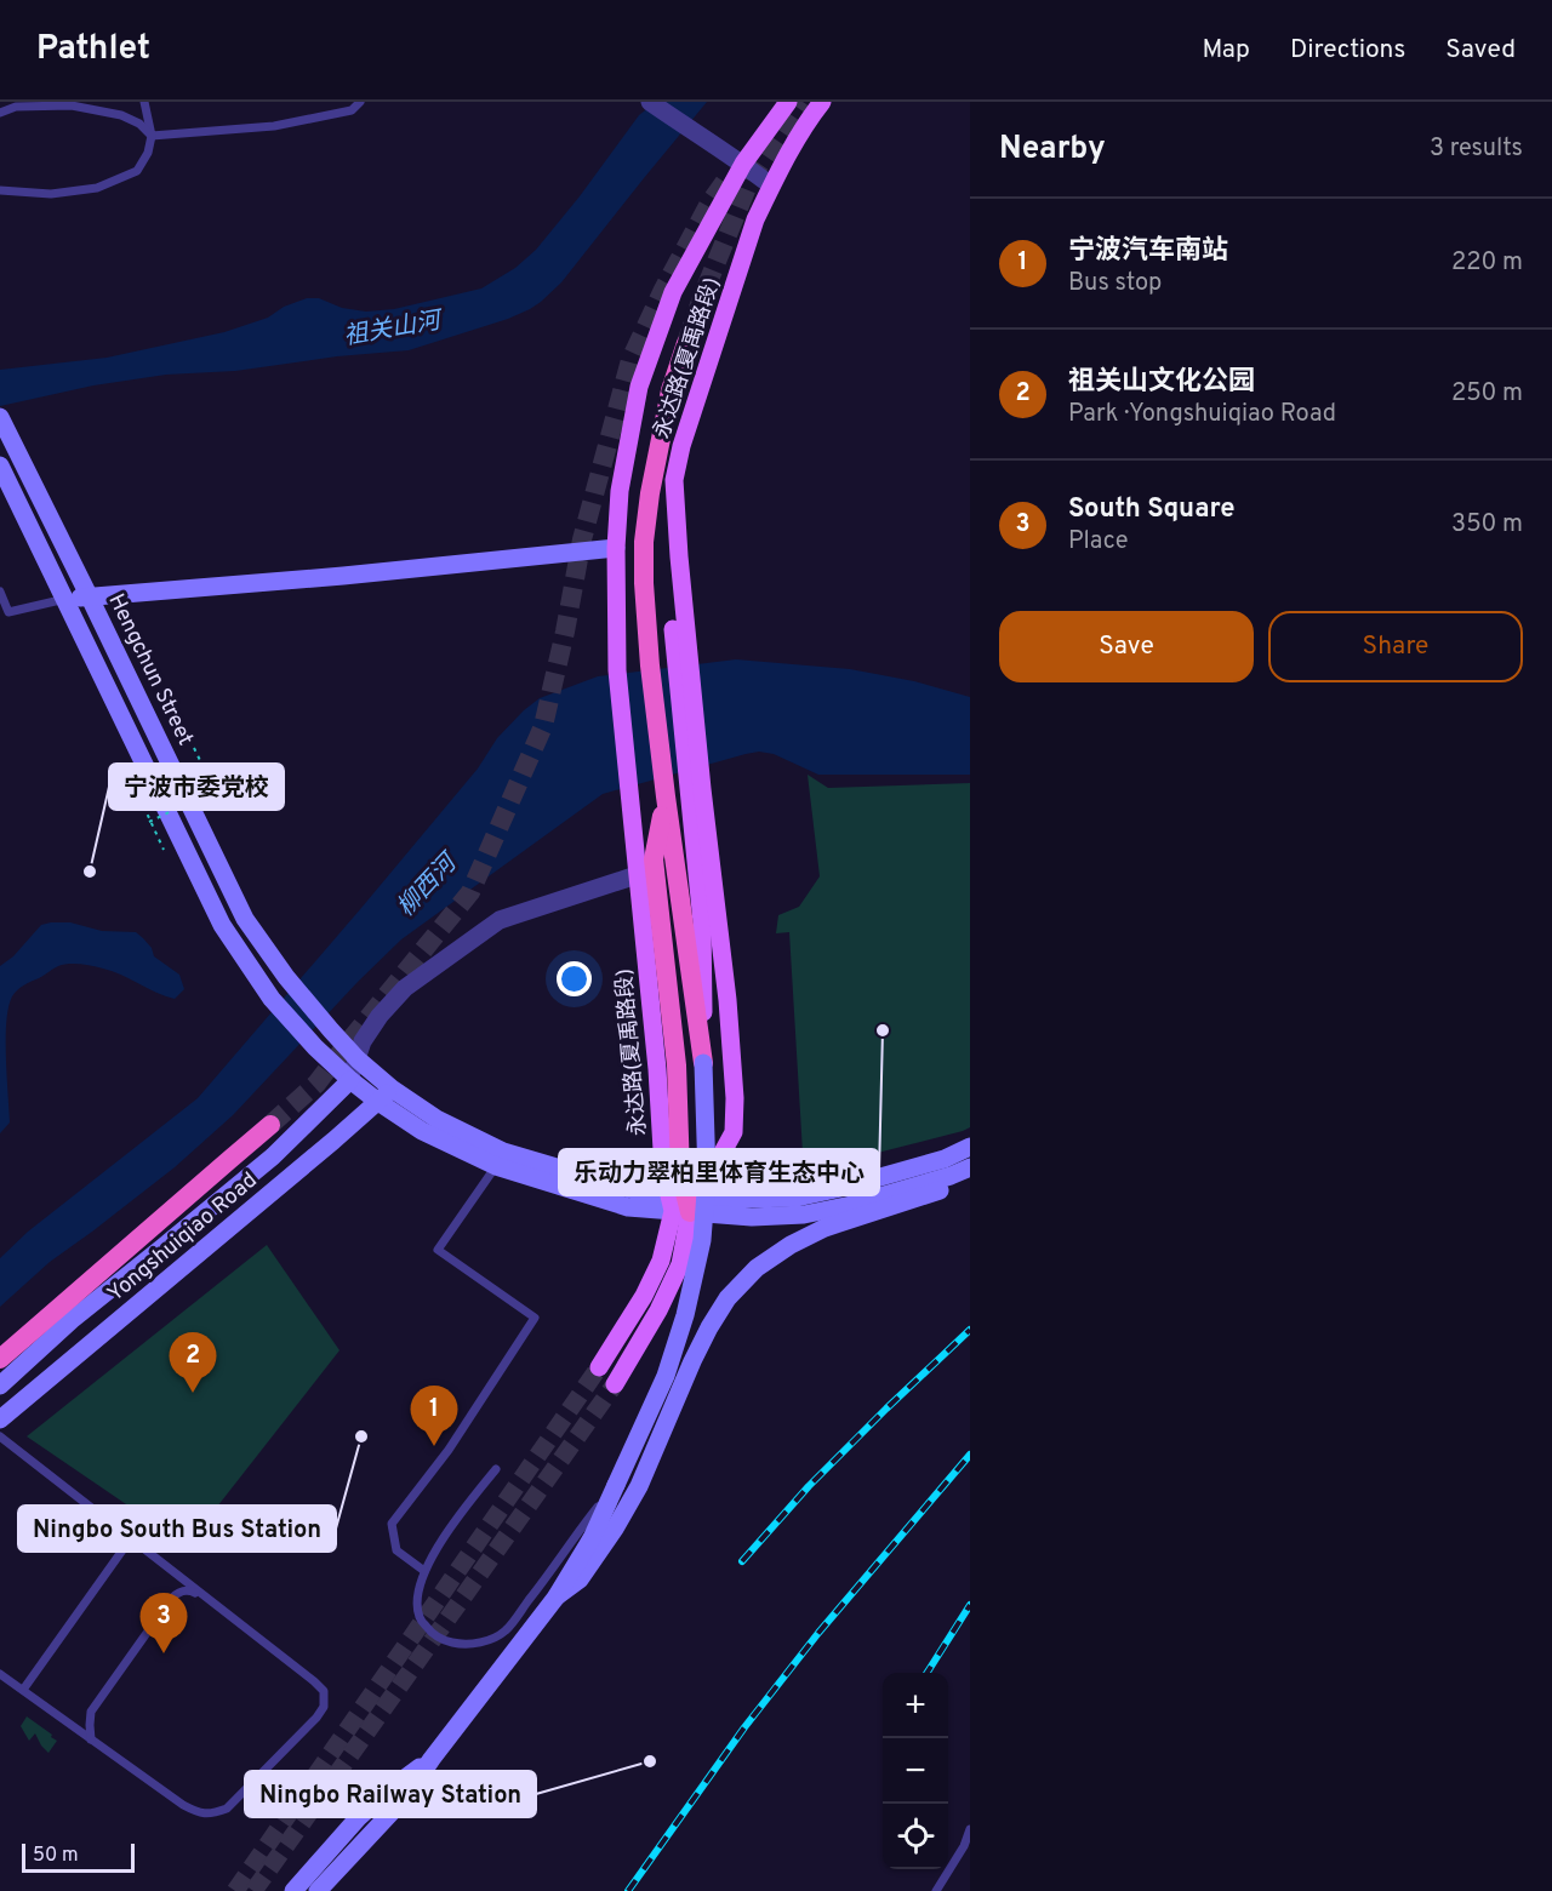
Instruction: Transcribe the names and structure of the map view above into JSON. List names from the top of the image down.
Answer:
{
  "streets": {
    "main road": ["永达路(夏禹路段)", "Hengchun Street", "Yongshuiqiao Road"]
  },
  "crossings": [
    ["Hengchun Street", "Yongshuiqiao Road"]
  ],
  "water": ["祖关山河", "柳西河"],
  "places": [
    "宁波市委党校",
    "乐动力翠柏里体育生态中心",
    "Ningbo South Bus Station",
    "Ningbo Railway Station"
  ],
  "scale_bar": "50 m",
  "page": {
    "header": "Pathlet",
    "nav": ["Map", "Directions", "Saved"],
    "heading": ["Nearby", "3 results"],
    "list": [
      {
        "mark": "1",
        "name": "宁波汽车南站",
        "note": "Bus stop",
        "value": "220 m"
      },
      {
        "mark": "2",
        "name": "祖关山文化公园",
        "note": "Park · Yongshuiqiao Road",
        "value": "250 m"
      },
      {
        "mark": "3",
        "name": "South Square",
        "note": "Place",
        "value": "350 m"
      }
    ],
    "buttons": ["Save", "Share"],
    "pins": ["2", "1", "3"],
    "map_buttons": ["+", "−"],
    "scale": "50 m"
  }
}
